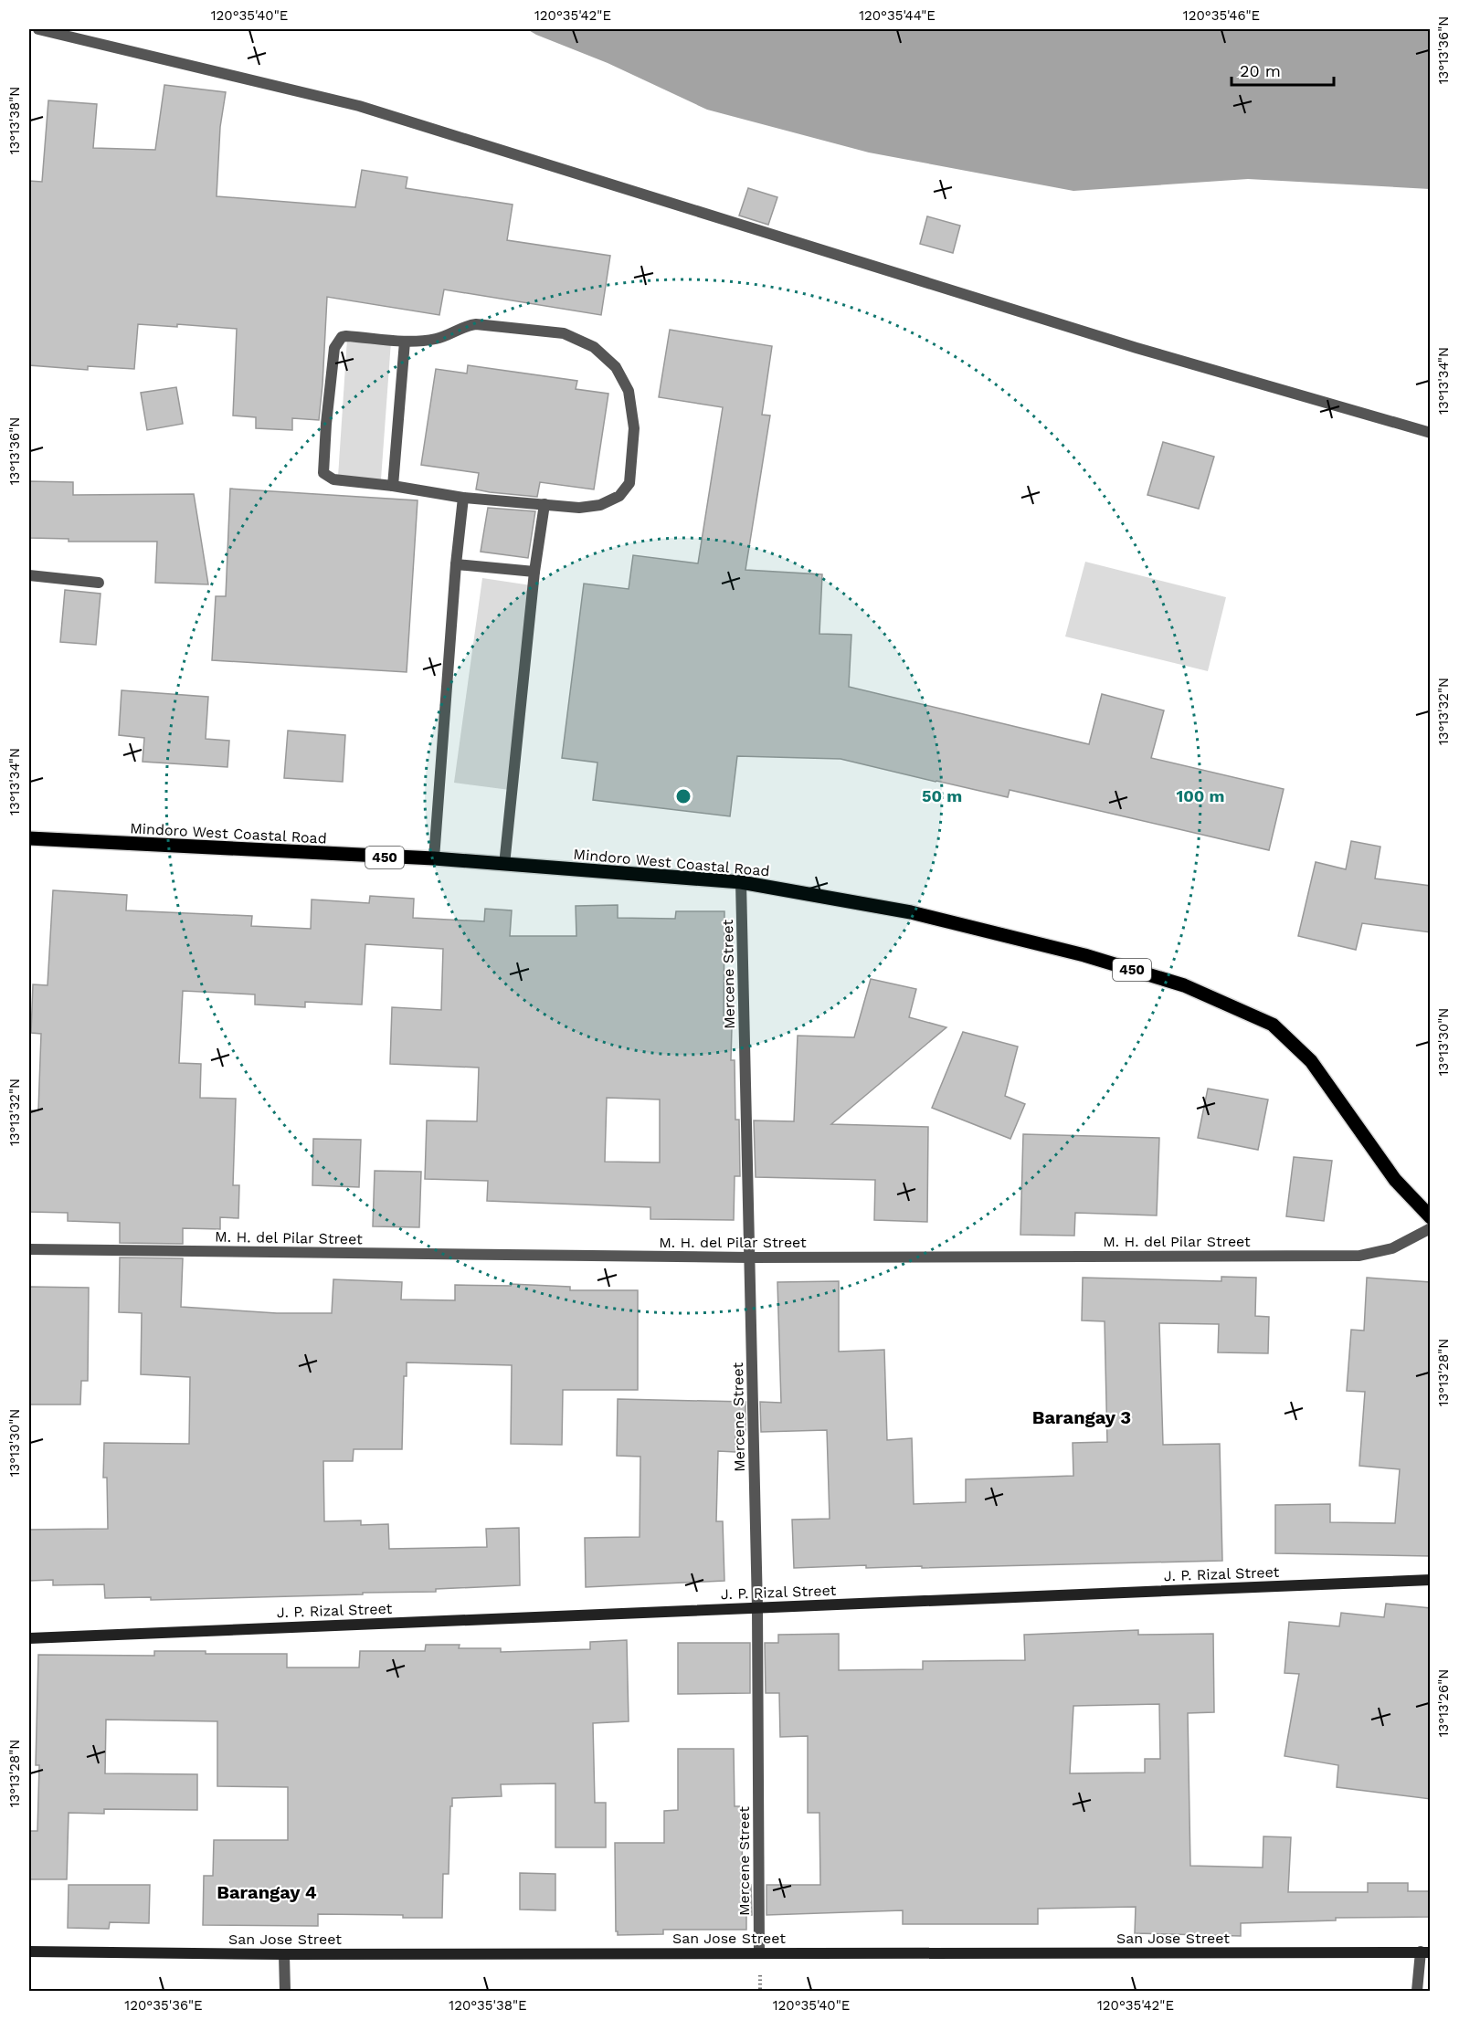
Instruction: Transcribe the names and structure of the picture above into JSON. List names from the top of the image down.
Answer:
{
  "streets": {
    "main road": ["Mindoro West Coastal Road", "450"],
    "street": [
      "Mercene Street",
      "M. H. del Pilar Street",
      "J. P. Rizal Street",
      "San Jose Street"
    ]
  },
  "crossings": [
    ["Mindoro West Coastal Road", "Mercene Street"],
    ["Mercene Street", "M. H. del Pilar Street"],
    ["Mercene Street", "J. P. Rizal Street"],
    ["Mercene Street", "San Jose Street"]
  ],
  "districts": ["Barangay 3", "Barangay 4"],
  "scale_bar": "20 m",
  "coordinates": [
    "120°35'40\"E",
    "120°35'42\"E",
    "120°35'44\"E",
    "120°35'46\"E",
    "13°13'36\"N",
    "13°13'38\"N",
    "13°13'34\"N",
    "13°13'32\"N",
    "13°13'30\"N",
    "13°13'28\"N",
    "13°13'26\"N",
    "120°35'36\"E",
    "120°35'38\"E"
  ],
  "rings": ["50 m", "100 m"]
}
